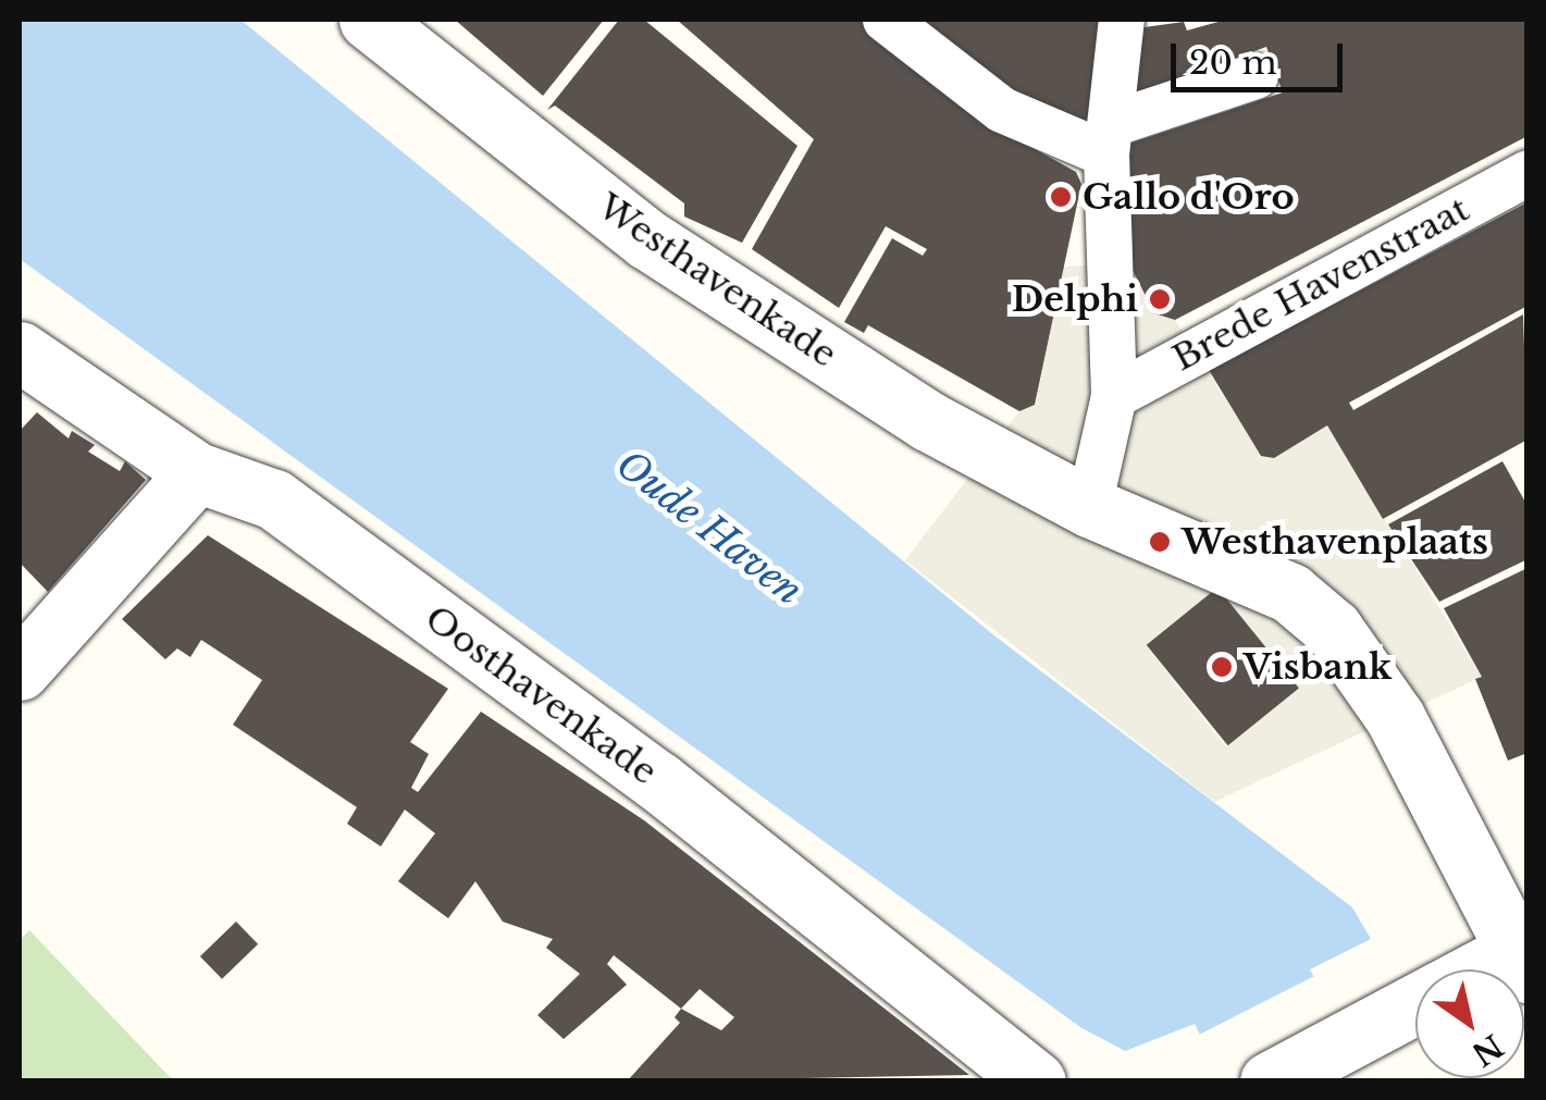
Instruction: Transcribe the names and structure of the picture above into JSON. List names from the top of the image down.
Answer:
{
  "streets": {
    "street": ["Westhavenkade", "Brede Havenstraat", "Oosthavenkade"]
  },
  "water": ["Oude Haven"],
  "places": [
    "Gallo d'Oro",
    "Delphi",
    "Westhavenplaats",
    "Visbank"
  ],
  "scale_bar": "20 m",
  "north": "bottom right"
}
